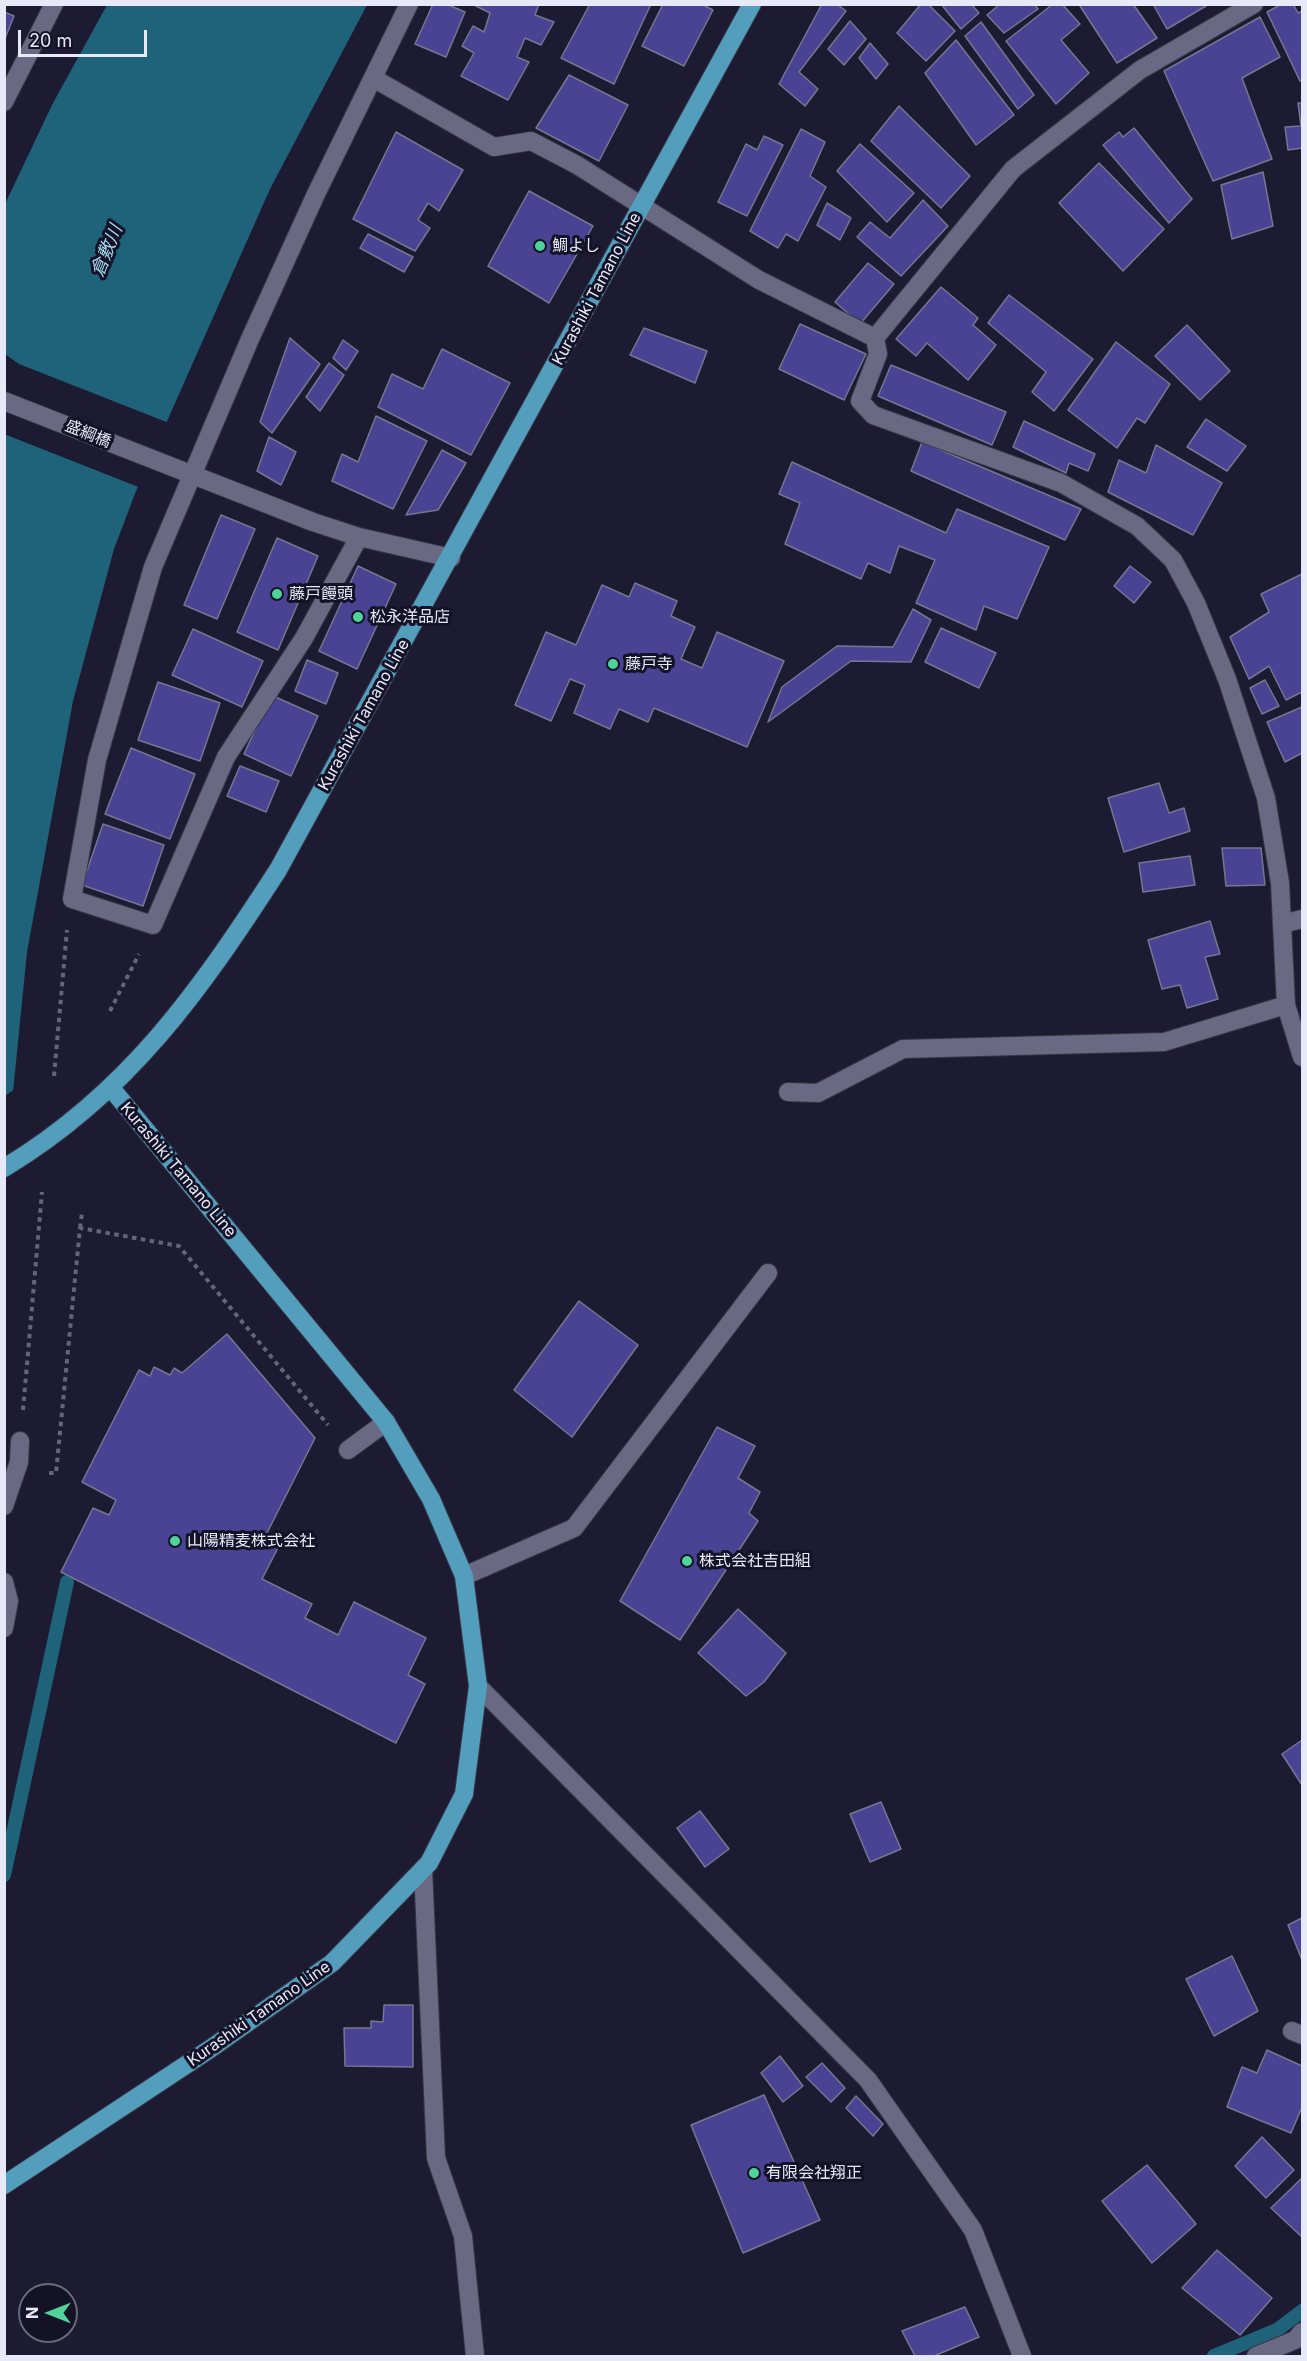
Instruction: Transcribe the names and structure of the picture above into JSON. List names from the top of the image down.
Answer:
{
  "streets": {
    "main road": ["Kurashiki Tamano Line"],
    "street": ["盛綱橋"]
  },
  "crossings": [
    ["Kurashiki Tamano Line", "盛綱橋"]
  ],
  "water": ["倉敷川"],
  "places": [
    "鯛よし",
    "藤戸饅頭",
    "松永洋品店",
    "藤戸寺",
    "山陽精麦株式会社",
    "株式会社吉田組",
    "有限会社翔正"
  ],
  "scale_bar": "20 m",
  "north": "left"
}
